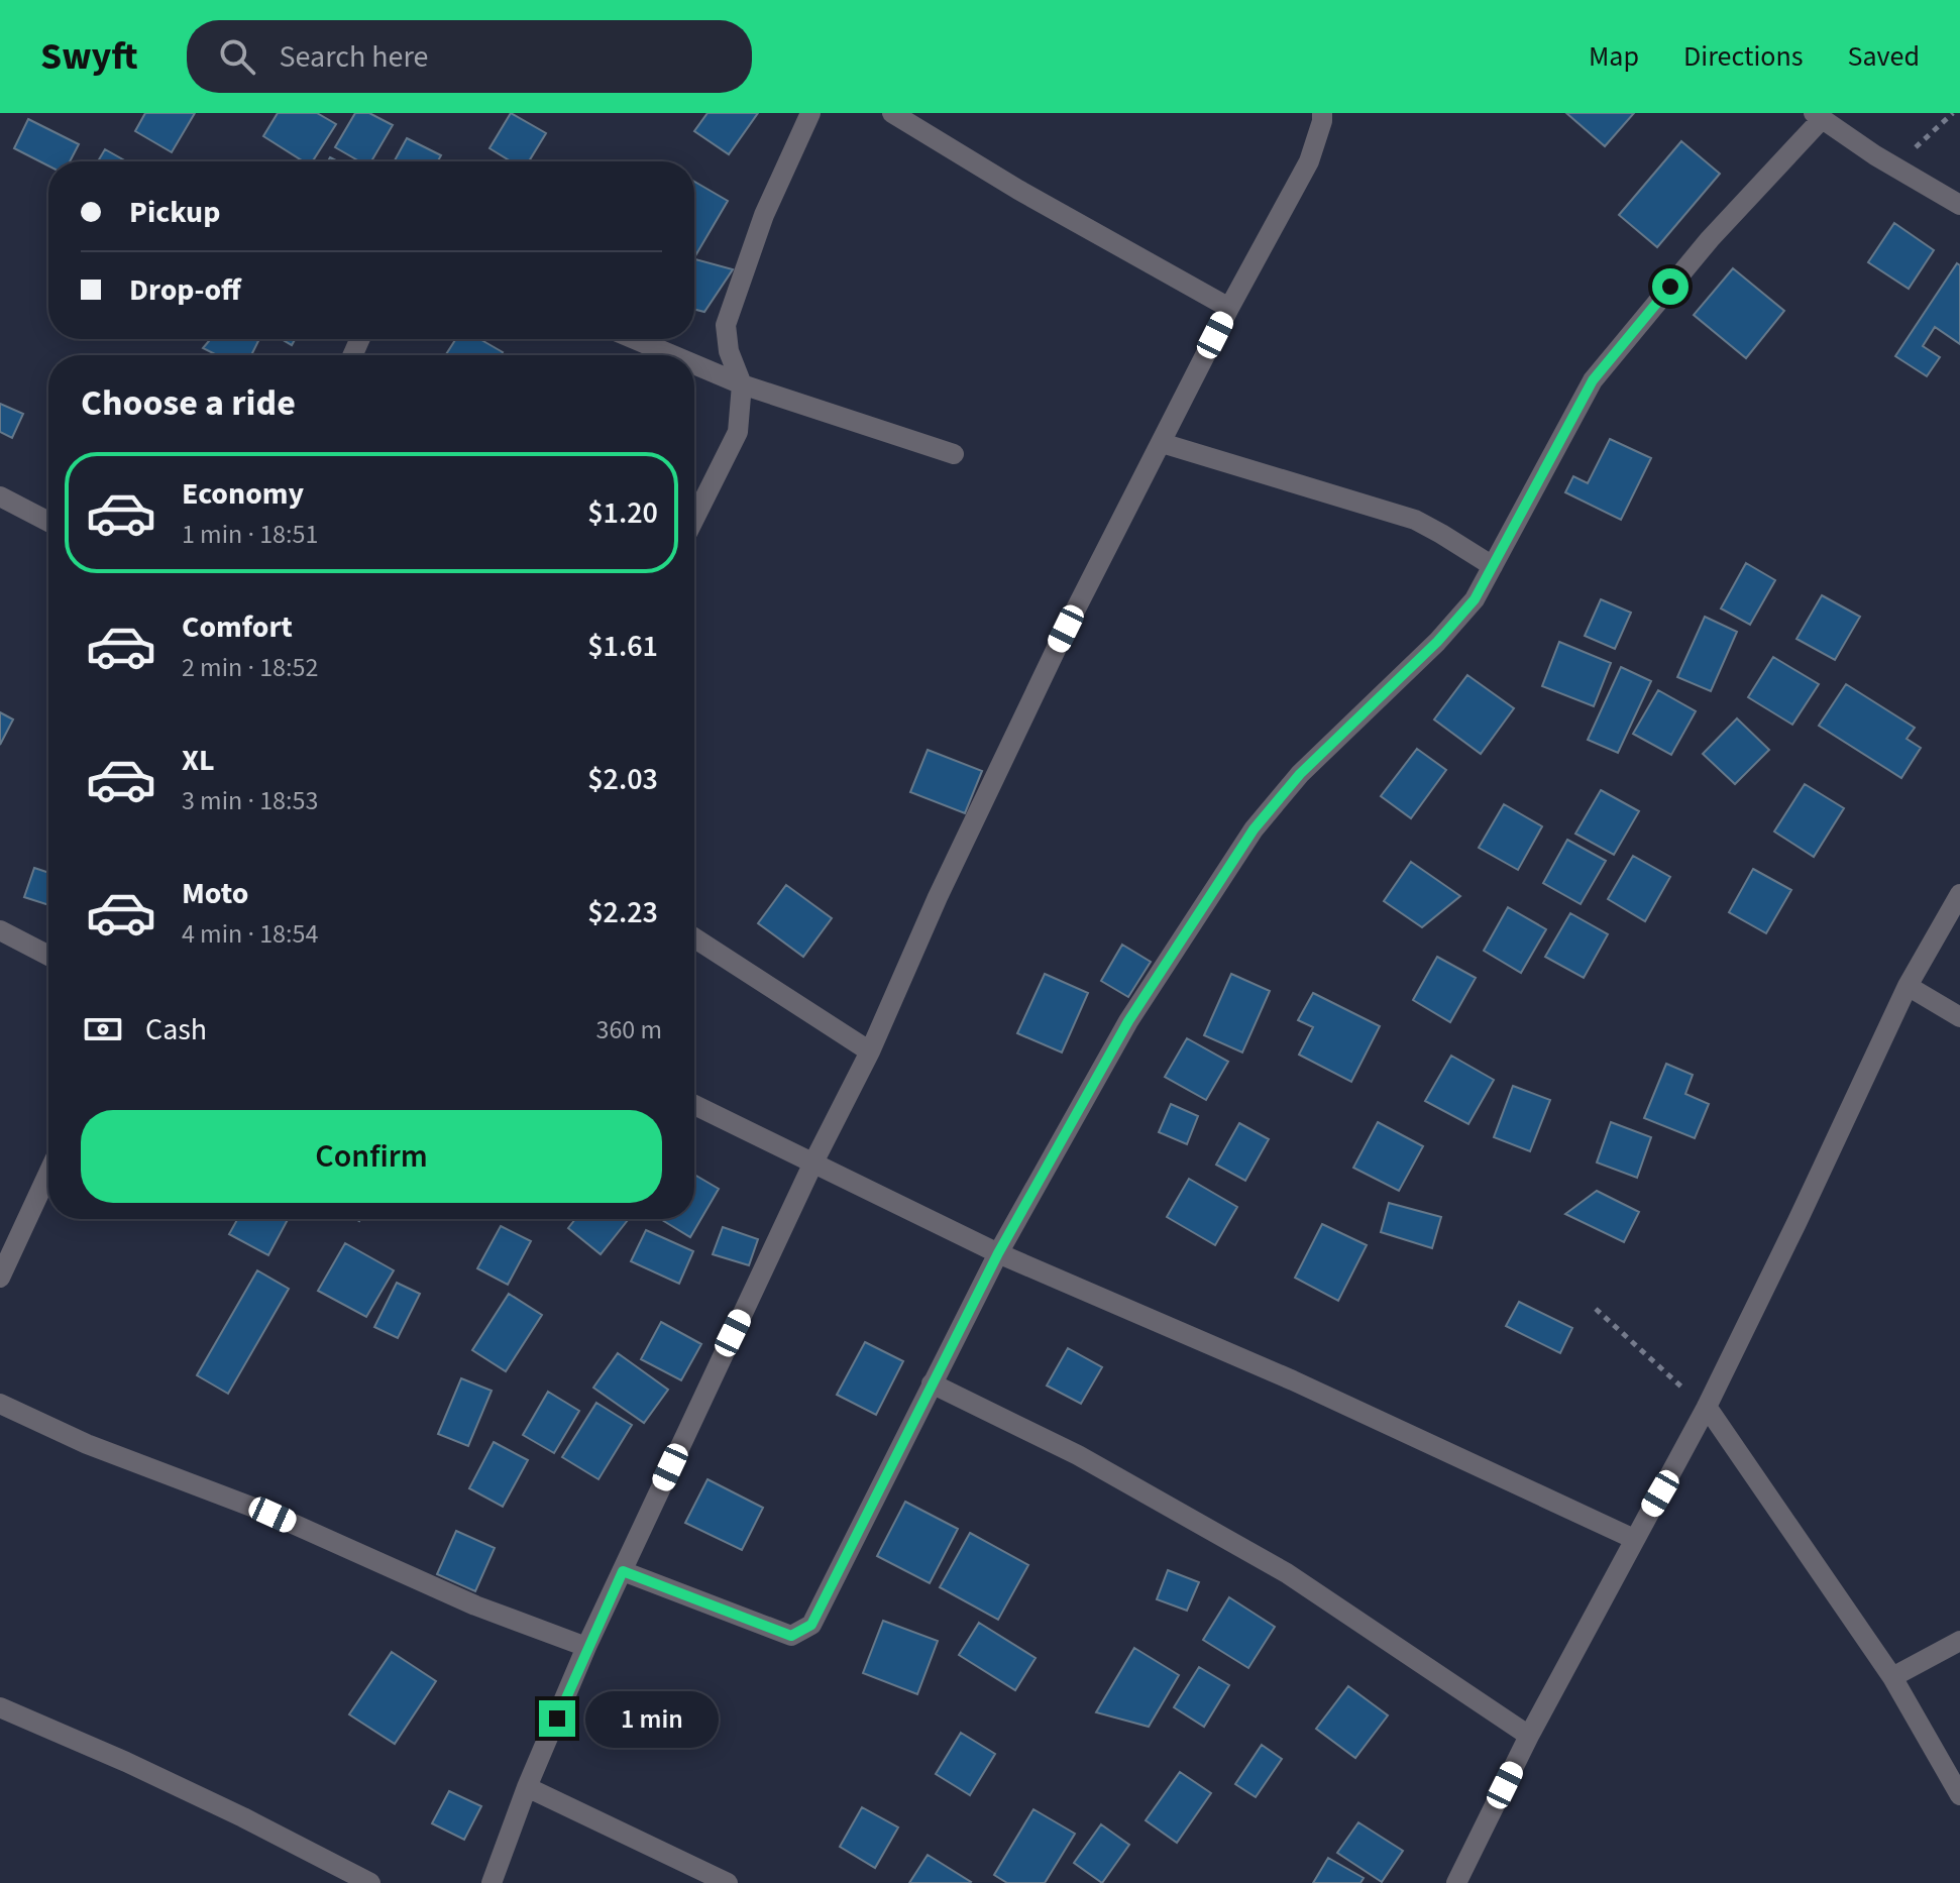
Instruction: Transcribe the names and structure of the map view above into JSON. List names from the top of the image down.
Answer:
{
  "page": {
    "header": "Swyft",
    "search": "Search here",
    "nav": ["Map", "Directions", "Saved"],
    "banner": ["Pickup", "Drop-off"],
    "heading": "Choose a ride",
    "list": [
      {
        "name": "Economy",
        "note": "1 min · 18:51",
        "value": "$1.20"
      },
      {
        "name": "Comfort",
        "note": "2 min · 18:52",
        "value": "$1.61"
      },
      {
        "name": "XL",
        "note": "3 min · 18:53",
        "value": "$2.03"
      },
      {
        "name": "Moto",
        "note": "4 min · 18:54",
        "value": "$2.23"
      }
    ],
    "pay": ["Cash", "360 m"],
    "buttons": "Confirm",
    "bubble": "1 min"
  }
}
